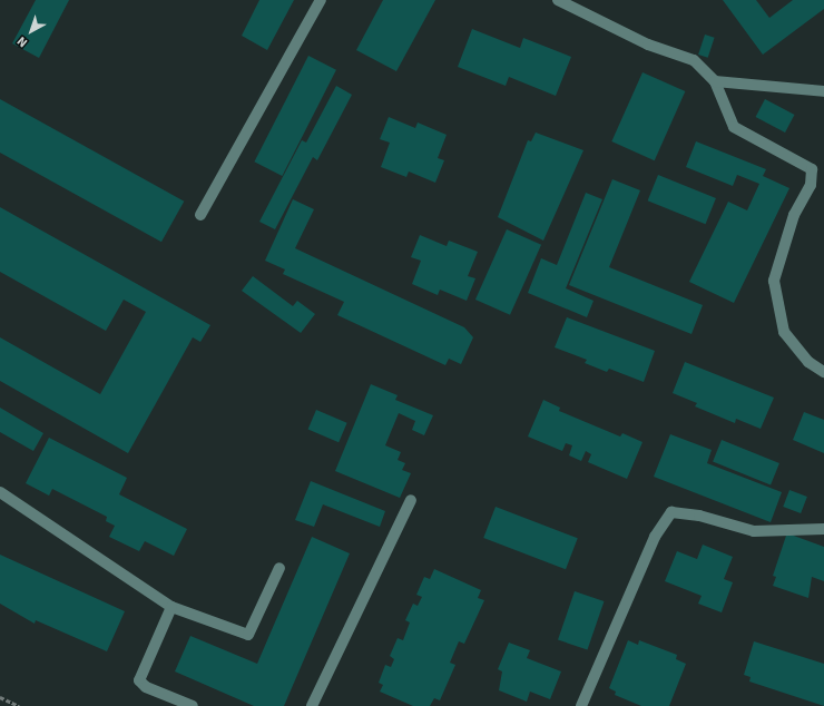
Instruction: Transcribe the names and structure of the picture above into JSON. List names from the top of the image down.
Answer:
{
  "north": "bottom left"
}
